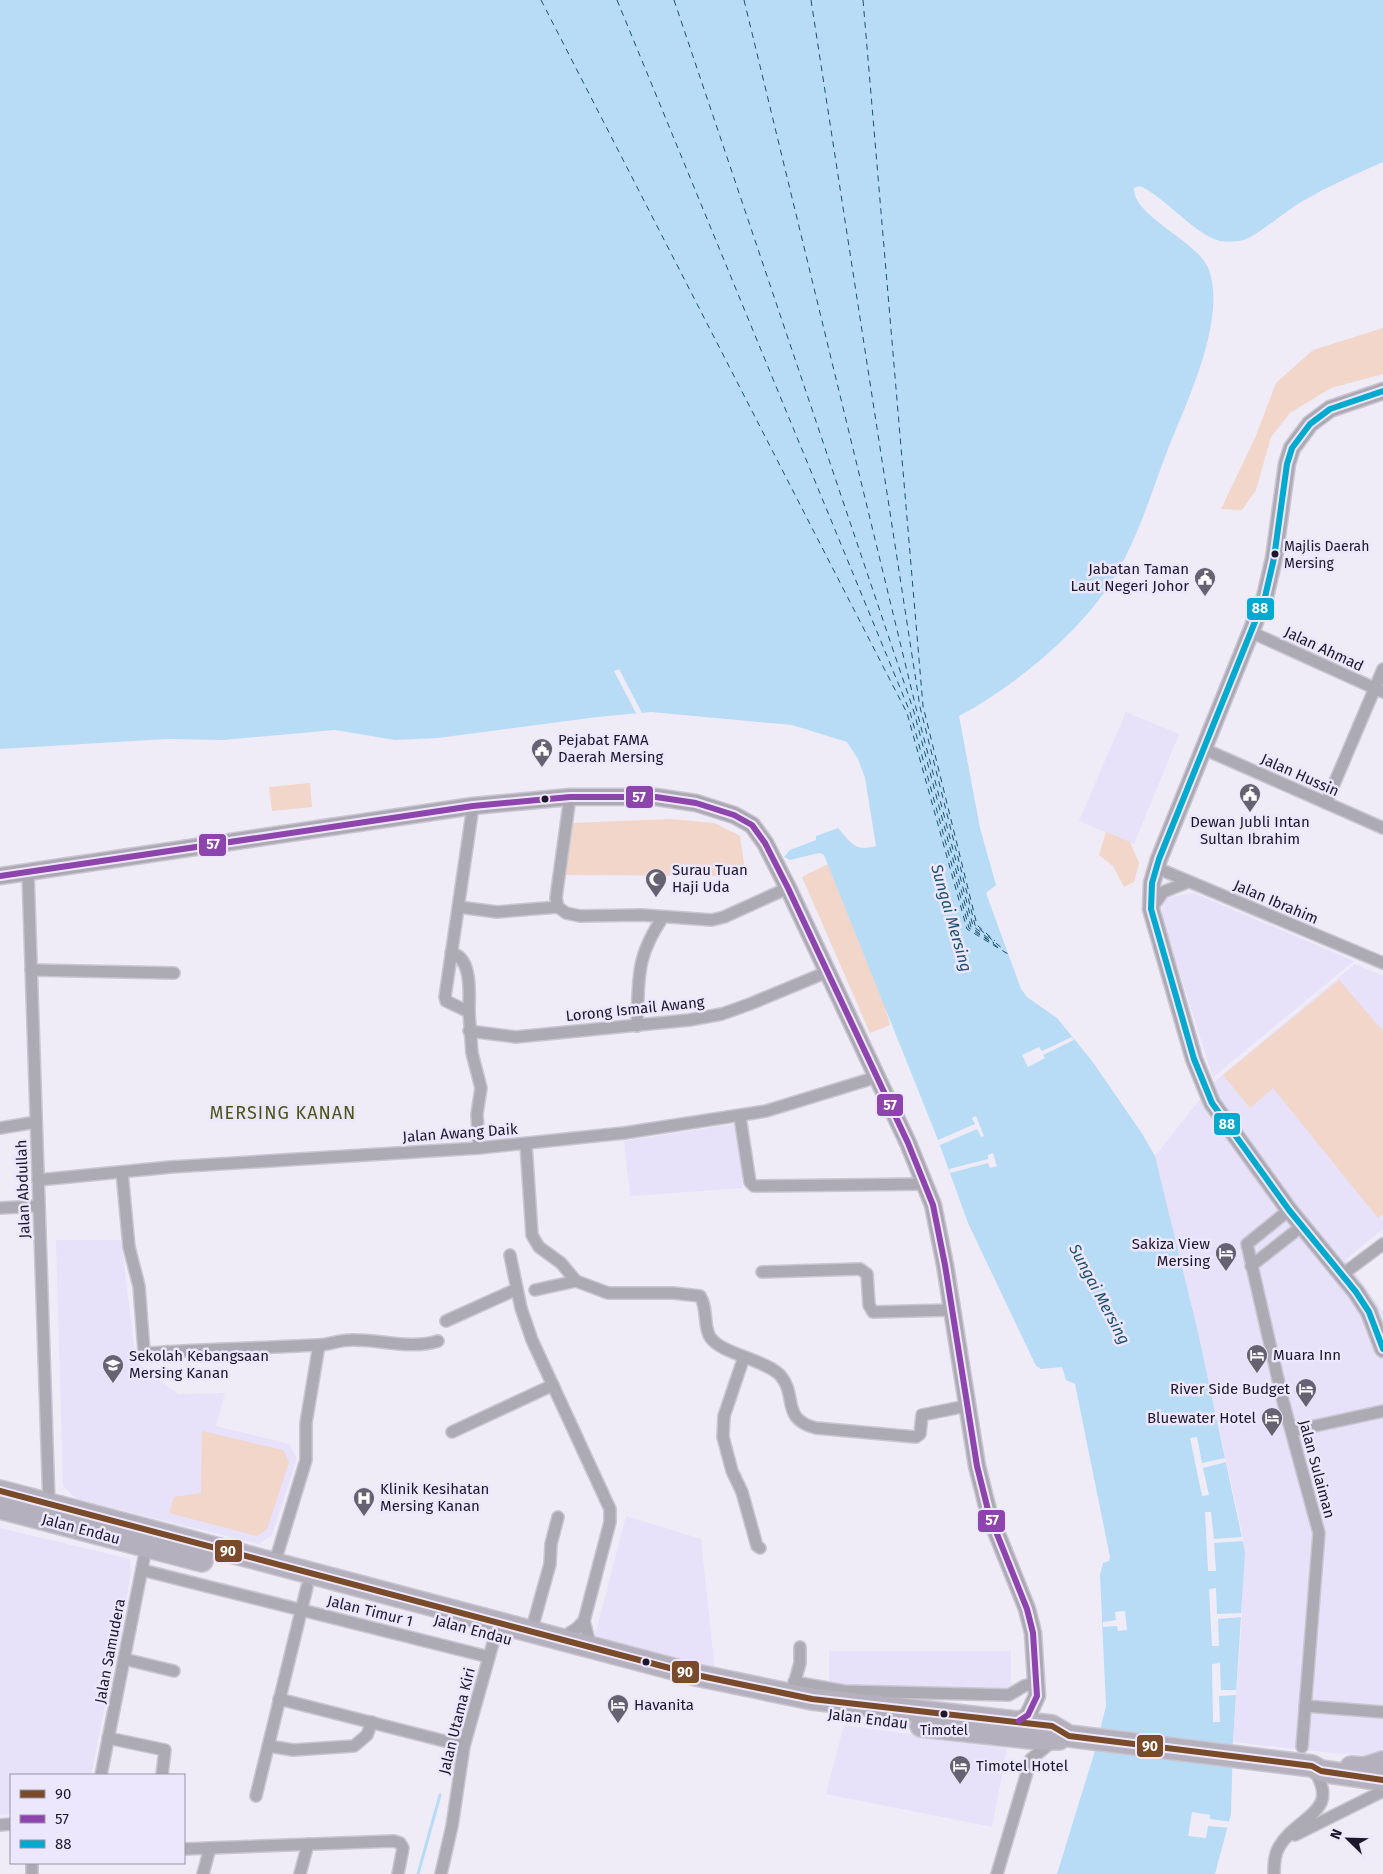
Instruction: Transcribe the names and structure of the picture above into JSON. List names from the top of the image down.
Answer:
{
  "streets": {
    "highway": ["Jalan Endau"],
    "street": [
      "Jalan Ahmad",
      "Jalan Hussin",
      "Jalan Ibrahim",
      "Lorong Ismail Awang",
      "Jalan Awang Daik",
      "Jalan Abdullah",
      "Jalan Sulaiman",
      "Jalan Timur 1",
      "Jalan Samudera",
      "Jalan Utama Kiri"
    ]
  },
  "crossings": [
    ["Jalan Awang Daik", "Jalan Abdullah"],
    ["Jalan Abdullah", "Jalan Endau"],
    ["Jalan Endau", "Jalan Samudera"],
    ["Jalan Endau", "Jalan Utama Kiri"],
    ["Jalan Timur 1", "Jalan Samudera"],
    ["Jalan Timur 1", "Jalan Utama Kiri"]
  ],
  "districts": ["MERSING KANAN"],
  "water": ["Sungai Mersing"],
  "places": {
    "other": ["Majlis Daerah Mersing", "Timotel"],
    "public building": ["Jabatan Taman Laut Negeri Johor", "Pejabat FAMA Daerah Mersing", "Dewan Jubli Intan Sultan Ibrahim"],
    "mosque": ["Surau Tuan Haji Uda"],
    "hotel": [
      "Sakiza View Mersing",
      "Muara Inn",
      "River Side Budget",
      "Bluewater Hotel",
      "Havanita",
      "Timotel Hotel"
    ],
    "school or university": ["Sekolah Kebangsaan Mersing Kanan"],
    "hospital": ["Klinik Kesihatan Mersing Kanan"]
  },
  "lines": ["transit line 88", "transit line 57", "transit line 90"],
  "legend": ["90", "57", "88"],
  "north": "top left"
}
